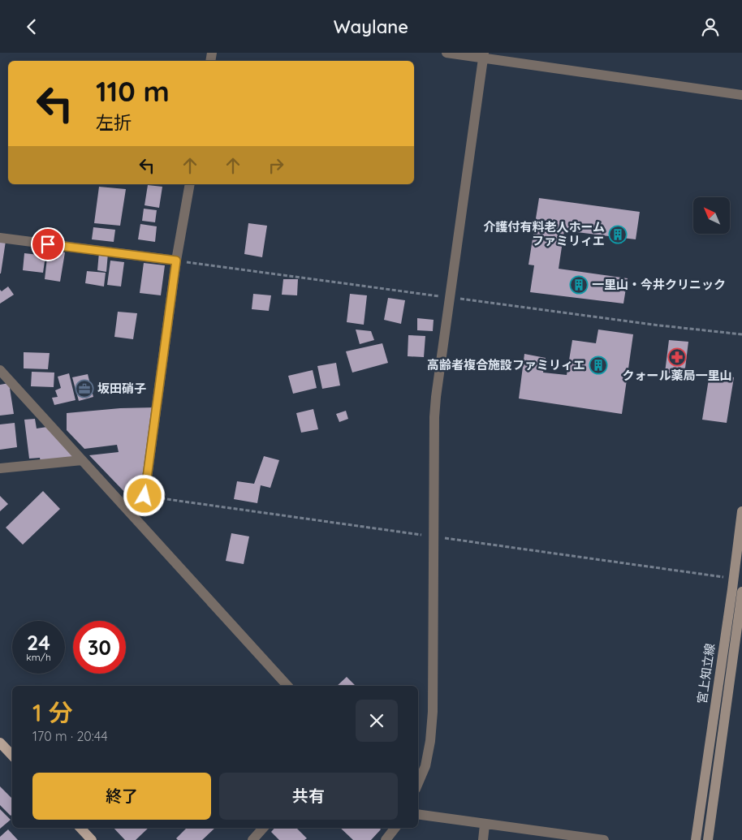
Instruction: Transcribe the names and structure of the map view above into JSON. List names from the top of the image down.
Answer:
{
  "streets": {
    "main road": ["宮上知立線"]
  },
  "places": {
    "building": ["介護付有料老人ホーム ファミリィエ", "一里山・今井クリニック", "高齢者複合施設ファミリィエ"],
    "pharmacy": ["クォール薬局一里山"],
    "office": ["坂田硝子"]
  },
  "north": "top left",
  "page": {
    "header": "Waylane",
    "turn": ["110 m", "左折"],
    "speed": "24 km/h",
    "limit": "30",
    "heading": ["1 分", "170 m · 20:44"],
    "buttons": ["終了", "共有"]
  }
}
